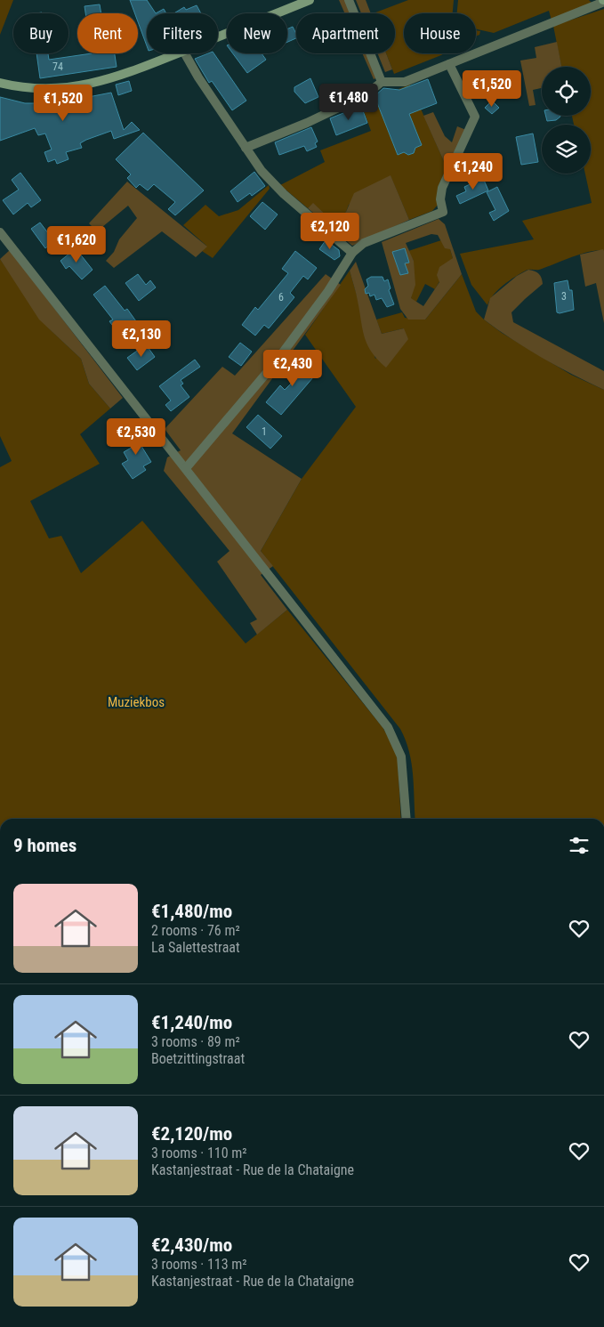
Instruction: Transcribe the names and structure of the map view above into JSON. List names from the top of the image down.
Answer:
{
  "parks": ["Muziekbos"],
  "house_numbers": [
    "74",
    "3",
    "6",
    "1"
  ],
  "page": {
    "chip": [
      "Buy",
      "Rent",
      "Filters",
      "New",
      "Apartment",
      "House"
    ],
    "price": [
      "€1,520",
      "€1,480",
      "€1,520",
      "€1,240",
      "€2,120",
      "€1,620",
      "€2,130",
      "€2,430",
      "€2,530"
    ],
    "heading": "9 homes",
    "list": [
      {
        "name": "€1,480/mo",
        "note": "2 rooms · 76 m² · La Salettestraat"
      },
      {
        "name": "€1,240/mo",
        "note": "3 rooms · 89 m² · Boetzittingstraat"
      },
      {
        "name": "€2,120/mo",
        "note": "3 rooms · 110 m² · Kastanjestraat - Rue de la Chataigne"
      },
      {
        "name": "€2,430/mo",
        "note": "3 rooms · 113 m² · Kastanjestraat - Rue de la Chataigne"
      }
    ]
  }
}
